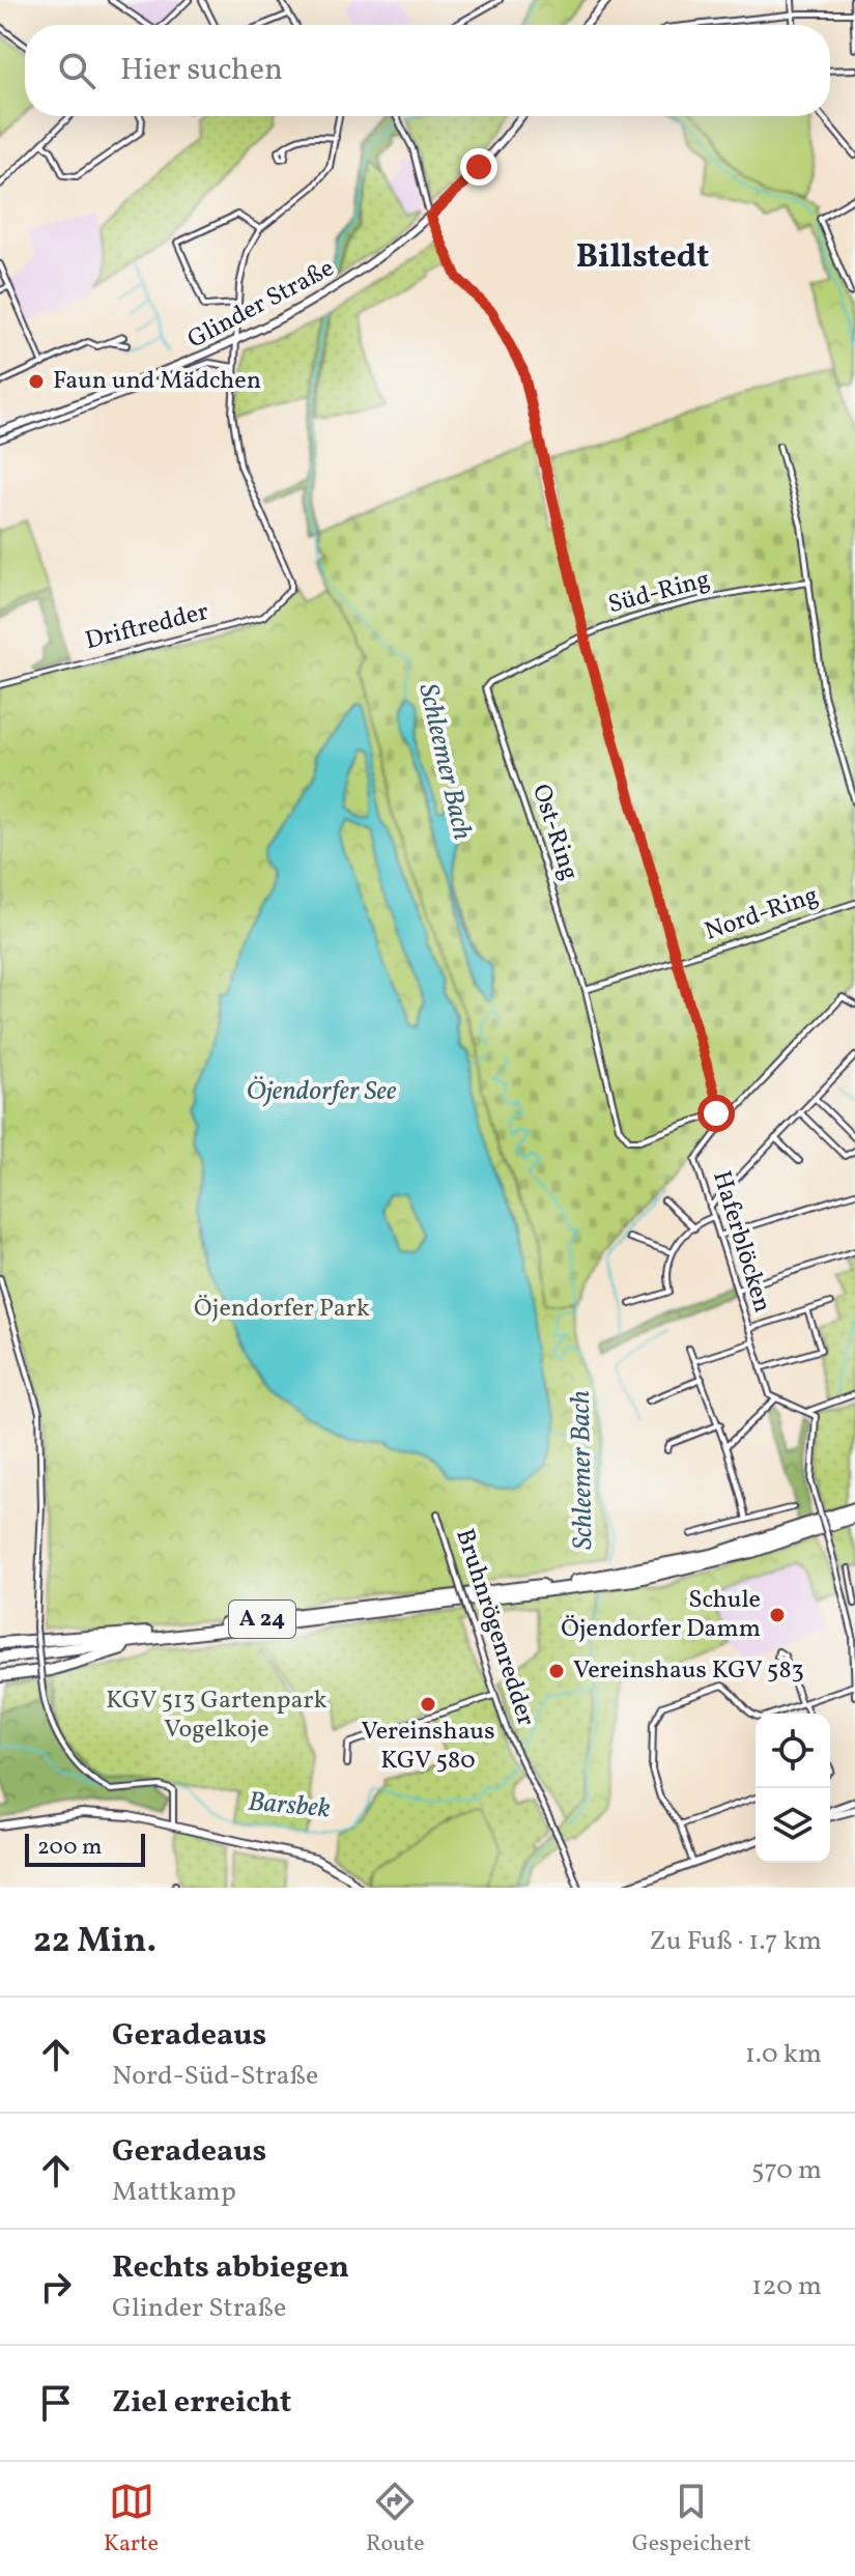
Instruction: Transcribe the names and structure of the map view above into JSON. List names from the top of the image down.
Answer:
{
  "streets": {
    "highway": ["A 24"],
    "main road": ["Glinder Straße"],
    "street": [
      "Süd-Ring",
      "Driftredder",
      "Ost-Ring",
      "Nord-Ring",
      "Haferblöcken",
      "Bruhnrögenredder"
    ]
  },
  "crossings": [
    ["Süd-Ring", "Ost-Ring"],
    ["Ost-Ring", "Nord-Ring"]
  ],
  "districts": ["Billstedt"],
  "water": ["Schleemer Bach", "Öjendorfer See", "Barsbek"],
  "parks": ["Öjendorfer Park", "KGV 513 Gartenpark Vogelkoje"],
  "places": [
    "Faun und Mädchen",
    "Schule Öjendorfer Damm",
    "Vereinshaus KGV 583",
    "Vereinshaus KGV 580"
  ],
  "scale_bar": "200 m",
  "page": {
    "search": "Hier suchen",
    "scale": "200 m",
    "heading": ["22 Min.", "Zu Fuß · 1.7 km"],
    "list": [
      ["Geradeaus", "Nord-Süd-Straße", "1.0 km"],
      ["Geradeaus", "Mattkamp", "570 m"],
      ["Rechts abbiegen", "Glinder Straße", "120 m"],
      "Ziel erreicht"
    ],
    "nav": ["Karte", "Route", "Gespeichert"]
  }
}
